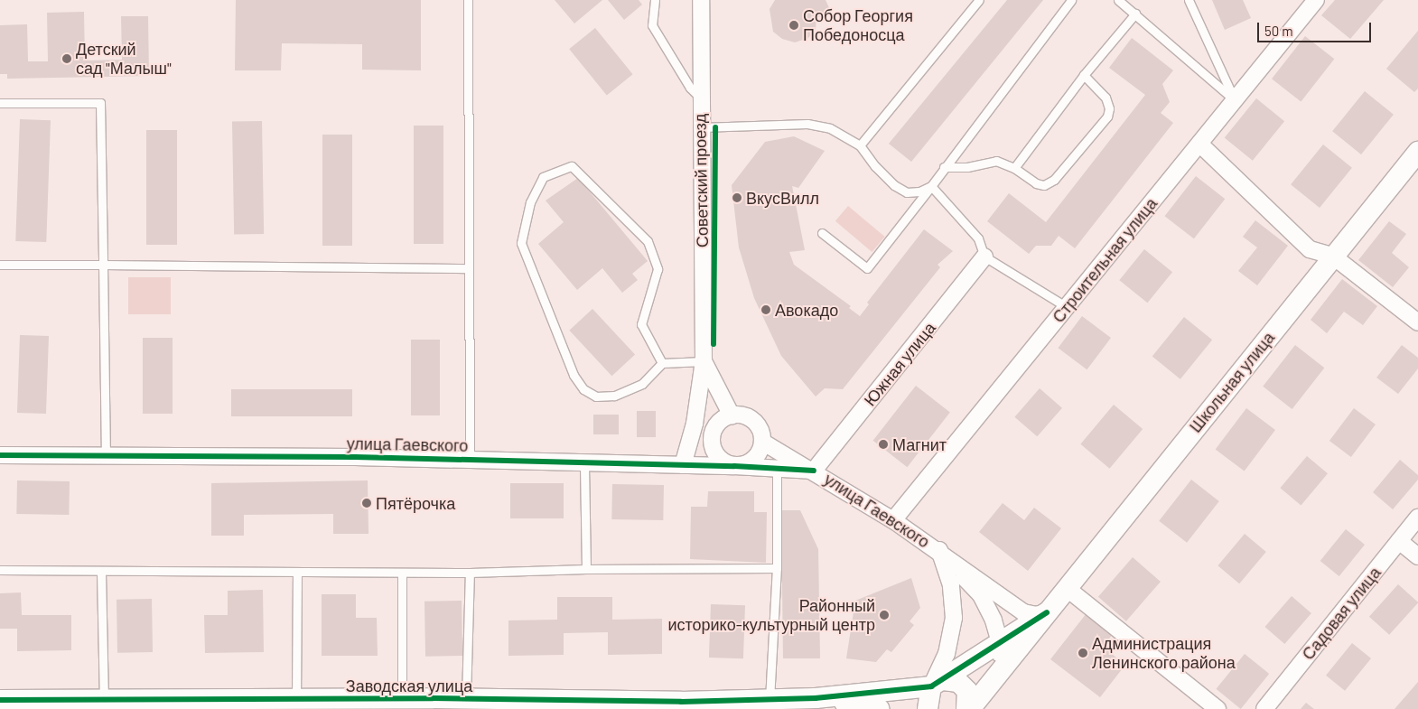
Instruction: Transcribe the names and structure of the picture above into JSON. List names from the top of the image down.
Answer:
{
  "streets": {
    "street": [
      "Советский проезд",
      "Строительная улица",
      "Южная улица",
      "Школьная улица",
      "улица Гаевского",
      "Садовая улица",
      "Заводская улица"
    ]
  },
  "crossings": [
    ["Советский проезд", "улица Гаевского"],
    ["Строительная улица", "улица Гаевского"],
    ["Южная улица", "улица Гаевского"]
  ],
  "places": [
    "Собор Георгия Победоносца",
    "Детский сад \"Малыш\"",
    "ВкусВилл",
    "Авокадо",
    "Магнит",
    "Пятёрочка",
    "Районный историко-культурный центр",
    "Администрация Ленинского района"
  ],
  "scale_bar": "50 m"
}
